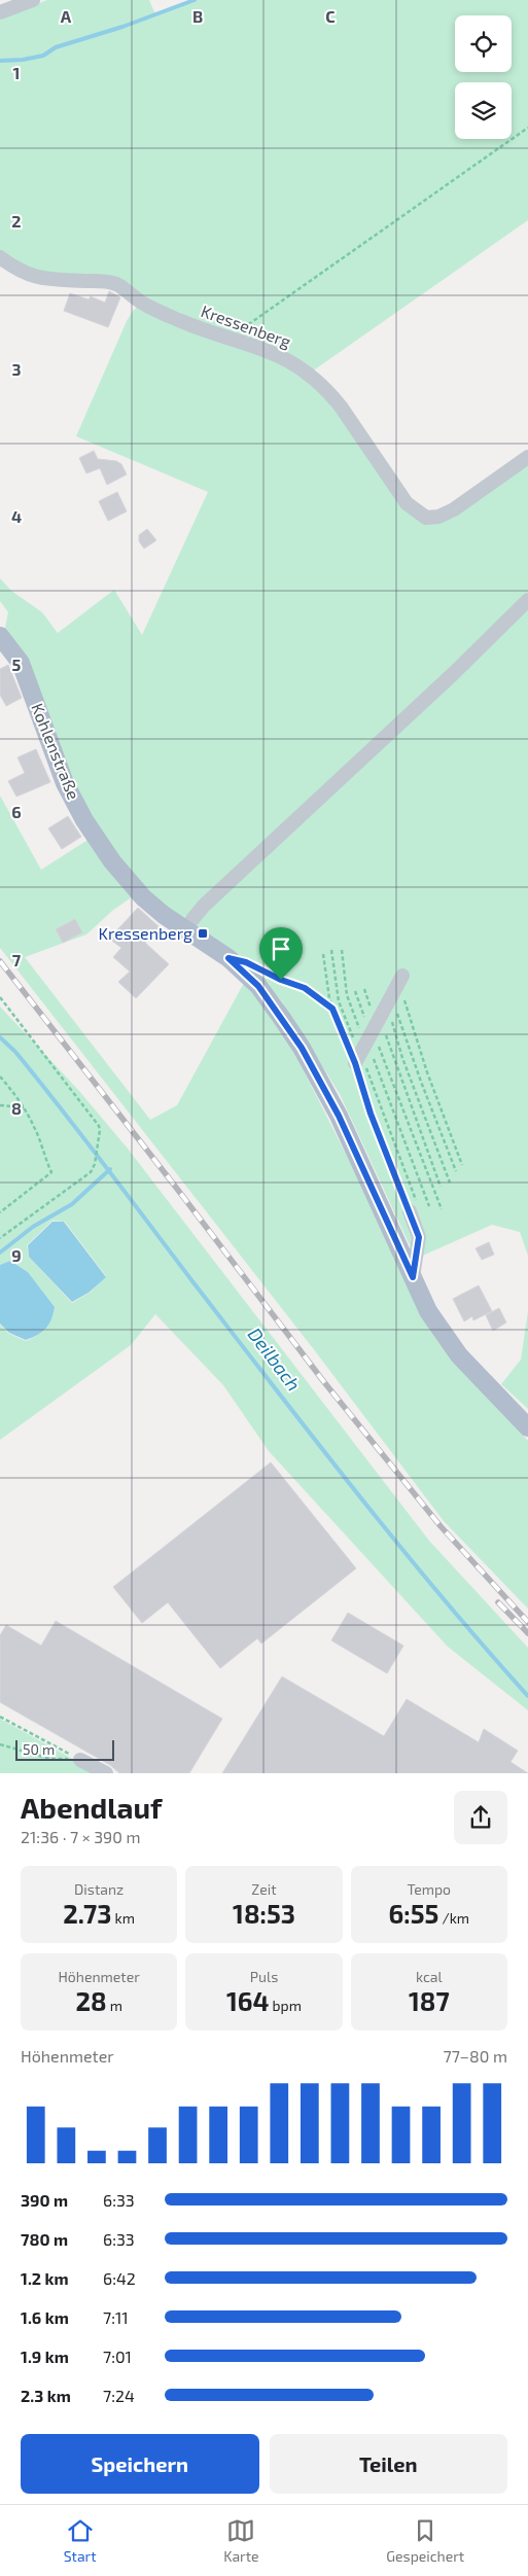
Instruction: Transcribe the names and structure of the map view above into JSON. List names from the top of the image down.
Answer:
{
  "streets": {
    "main road": ["Kohlenstraße"],
    "street": ["Kressenberg"]
  },
  "water": ["Deilbach"],
  "places": {
    "transit": ["Kressenberg"]
  },
  "scale_bar": "50 m",
  "page": {
    "scale": "50 m",
    "heading": ["Abendlauf", "21:36 · 7 × 390 m"],
    "stats": [
      ["Distanz", "2.73 km"],
      ["Zeit", "18:53"],
      ["Tempo", "6:55 /km"],
      ["Höhenmeter", "28 m"],
      ["Puls", "164 bpm"],
      ["kcal", "187"]
    ],
    "chart": ["Höhenmeter", "77–80 m"],
    "list": [
      {
        "name": "390 m",
        "note": "6:33"
      },
      {
        "name": "780 m",
        "note": "6:33"
      },
      {
        "name": "1.2 km",
        "note": "6:42"
      },
      {
        "name": "1.6 km",
        "note": "7:11"
      },
      {
        "name": "1.9 km",
        "note": "7:01"
      },
      {
        "name": "2.3 km",
        "note": "7:24"
      }
    ],
    "buttons": ["Speichern", "Teilen"],
    "tabs": ["Start", "Karte", "Gespeichert"]
  },
  "grid": {
    "columns": ["A", "B", "C"],
    "rows": [
      "1",
      "2",
      "3",
      "4",
      "5",
      "6",
      "7",
      "8",
      "9"
    ]
  }
}
